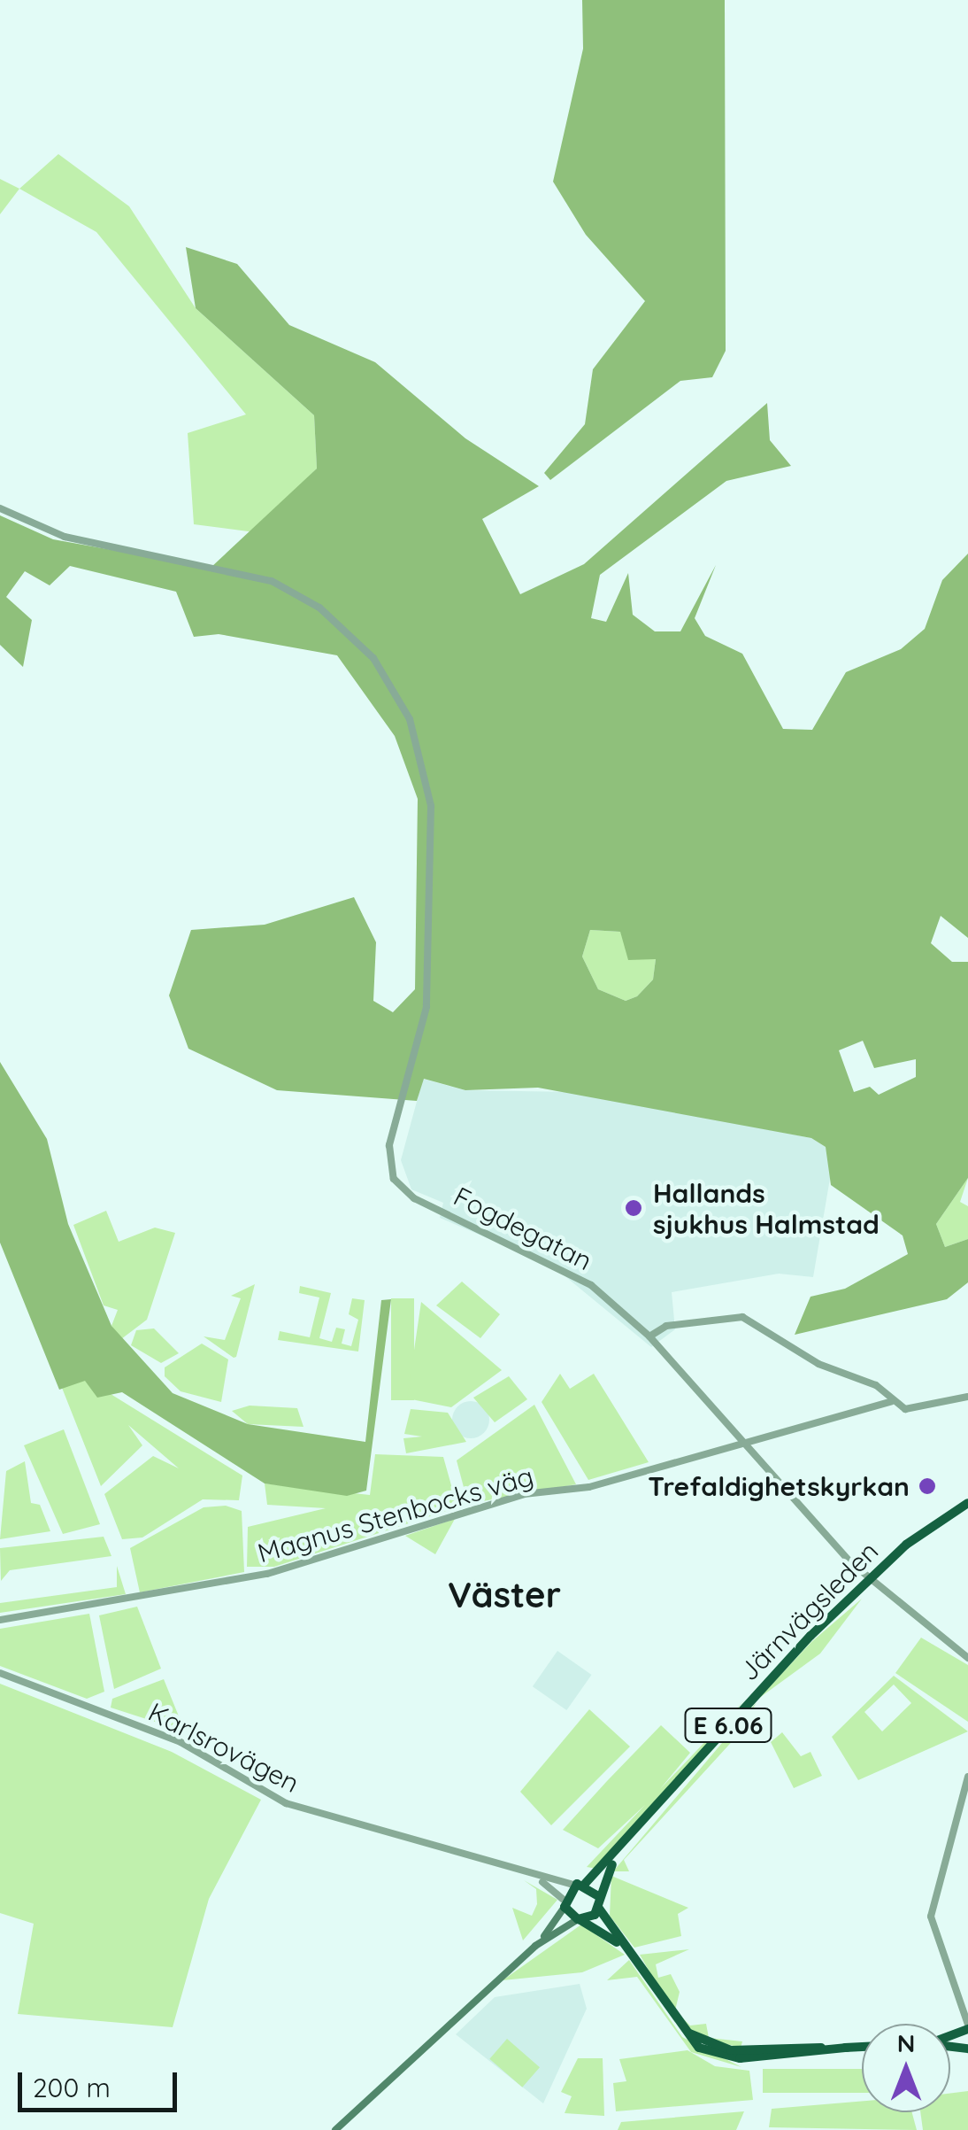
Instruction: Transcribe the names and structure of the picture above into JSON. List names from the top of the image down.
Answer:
{
  "streets": {
    "highway": ["Järnvägsleden", "E 6.06"],
    "street": ["Fogdegatan", "Magnus Stenbocks väg", "Karlsrovägen"]
  },
  "crossings": [
    ["Fogdegatan", "Magnus Stenbocks väg"],
    ["Fogdegatan", "Järnvägsleden"],
    ["Järnvägsleden", "E 6.06"],
    ["Järnvägsleden", "Karlsrovägen"],
    ["E 6.06", "Karlsrovägen"]
  ],
  "districts": ["Väster"],
  "places": ["Hallands sjukhus Halmstad", "Trefaldighetskyrkan"],
  "scale_bar": "200 m",
  "north": "top"
}
